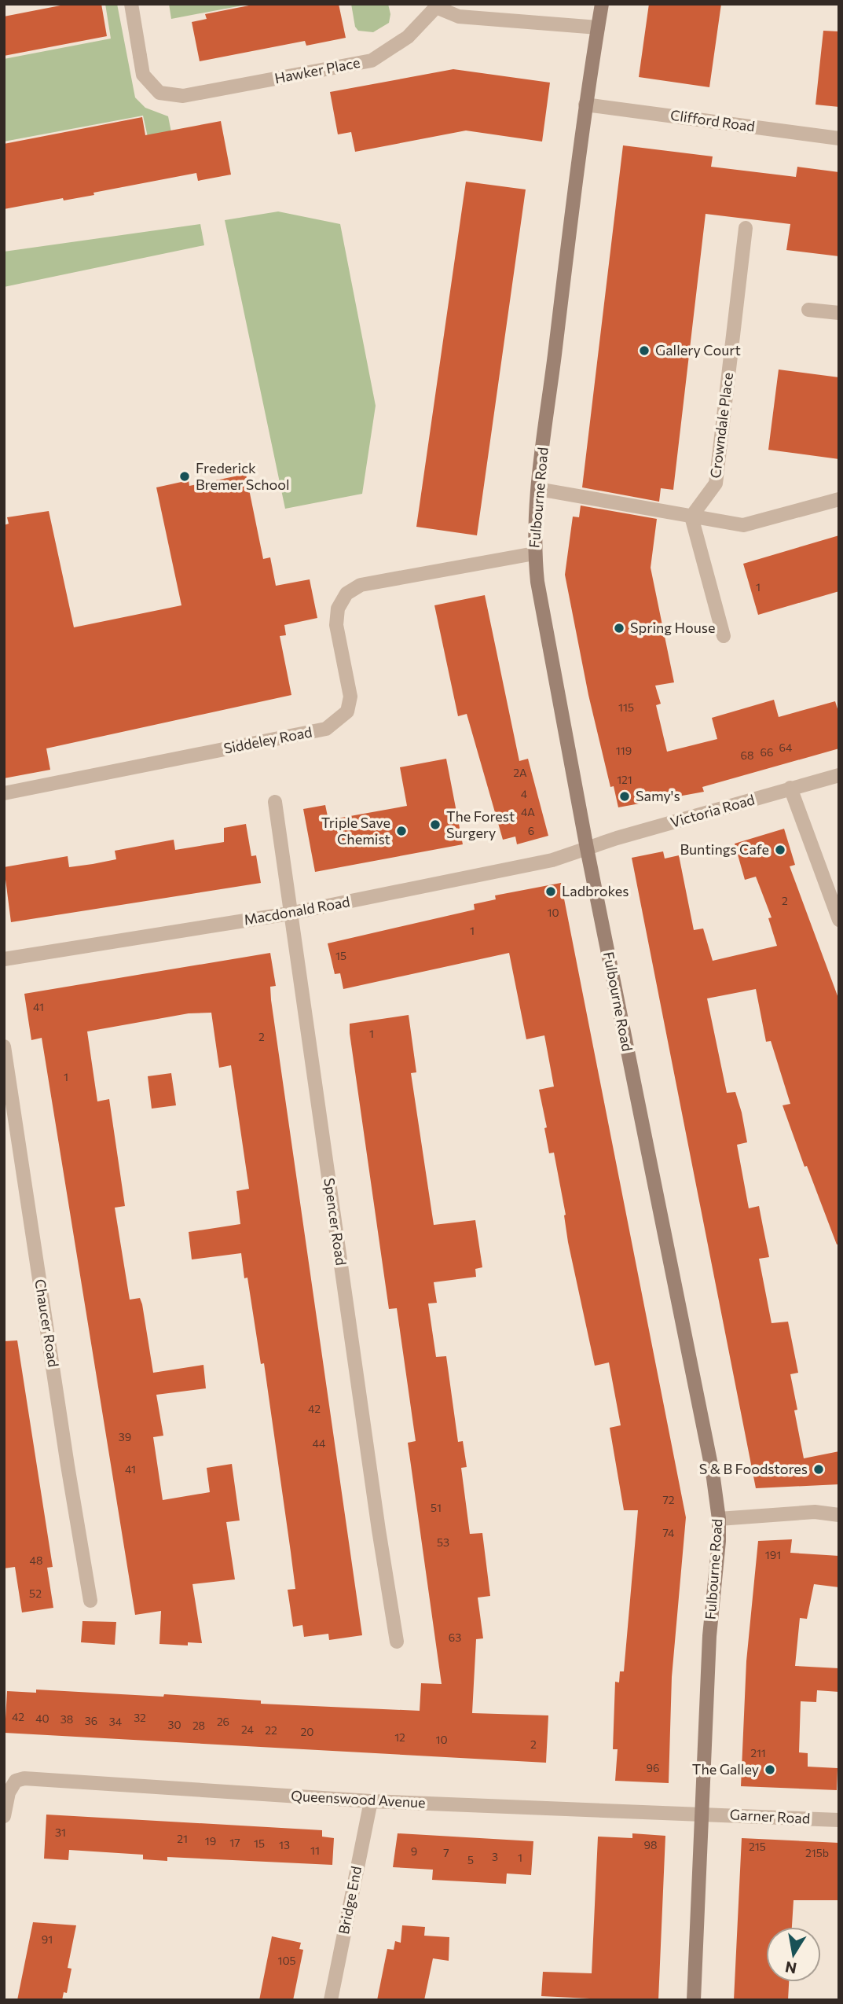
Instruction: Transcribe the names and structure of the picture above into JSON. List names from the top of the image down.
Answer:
{
  "streets": {
    "main road": ["Fulbourne Road"],
    "street": [
      "Hawker Place",
      "Clifford Road",
      "Crowndale Place",
      "Siddeley Road",
      "Victoria Road",
      "Macdonald Road",
      "Spencer Road",
      "Chaucer Road",
      "Queenswood Avenue",
      "Garner Road",
      "Bridge End"
    ]
  },
  "crossings": [
    ["Hawker Place", "Fulbourne Road"],
    ["Clifford Road", "Fulbourne Road"],
    ["Fulbourne Road", "Siddeley Road"],
    ["Fulbourne Road", "Victoria Road"],
    ["Fulbourne Road", "Macdonald Road"],
    ["Fulbourne Road", "Queenswood Avenue"],
    ["Fulbourne Road", "Garner Road"],
    ["Victoria Road", "Macdonald Road"],
    ["Macdonald Road", "Spencer Road"],
    ["Queenswood Avenue", "Garner Road"],
    ["Queenswood Avenue", "Bridge End"]
  ],
  "places": [
    "Gallery Court",
    "Frederick Bremer School",
    "Spring House",
    "Samy's",
    "The Forest Surgery",
    "Triple Save Chemist",
    "Buntings Cafe",
    "Ladbrokes",
    "S & B Foodstores",
    "The Galley"
  ],
  "house_numbers": [
    "1",
    "115",
    "64",
    "119",
    "66",
    "68",
    "2A",
    "121",
    "4",
    "4A",
    "6",
    "2",
    "10",
    "1",
    "15",
    "41",
    "1",
    "2",
    "1",
    "42",
    "39",
    "44",
    "41",
    "72",
    "51",
    "74",
    "53",
    "191",
    "48",
    "52",
    "63",
    "42",
    "32",
    "40",
    "38",
    "36",
    "34",
    "26",
    "30",
    "28",
    "24",
    "22",
    "20",
    "12",
    "10",
    "2",
    "211",
    "96",
    "31",
    "21",
    "19",
    "17",
    "15",
    "13",
    "98",
    "215",
    "11",
    "9",
    "7",
    "215b",
    "3",
    "1",
    "5",
    "91",
    "105"
  ],
  "north": "bottom"
}
